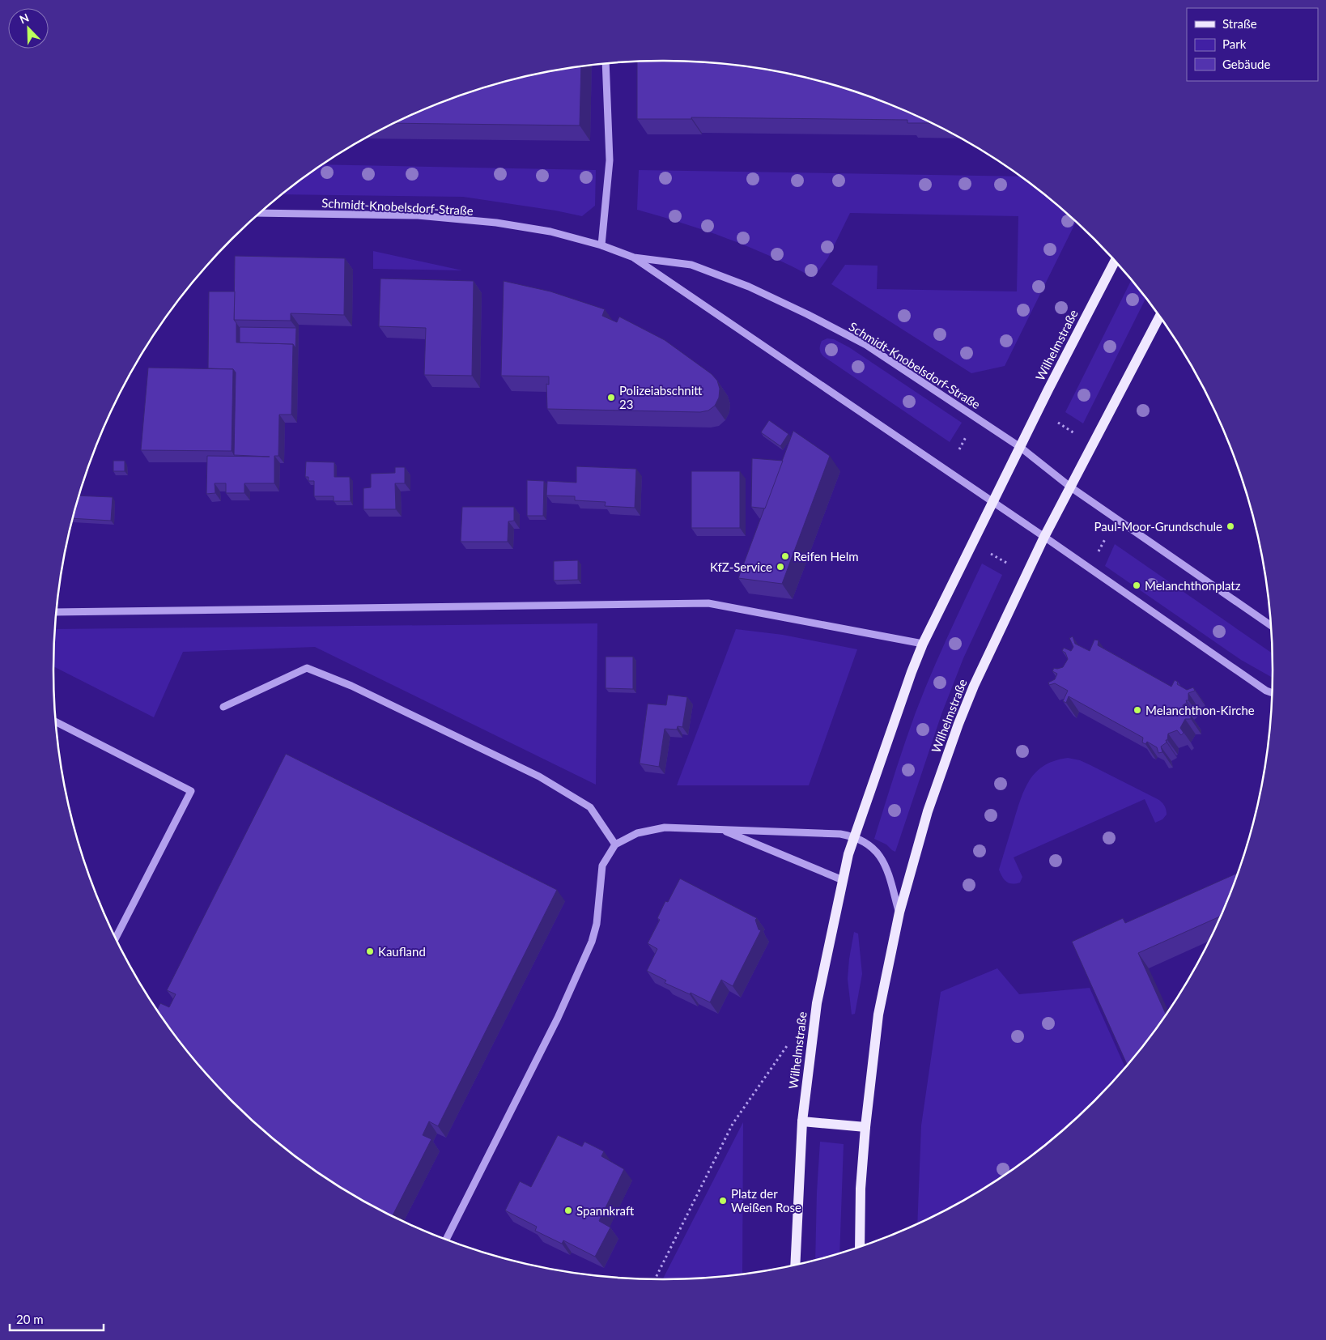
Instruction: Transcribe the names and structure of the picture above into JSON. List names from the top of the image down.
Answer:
{
  "streets": {
    "main road": ["Wilhelmstraße"],
    "street": ["Schmidt-Knobelsdorf-Straße"]
  },
  "crossings": [
    ["Schmidt-Knobelsdorf-Straße", "Wilhelmstraße"]
  ],
  "places": [
    "Polizeiabschnitt 23",
    "Paul-Moor-Grundschule",
    "Reifen Helm",
    "KfZ-Service",
    "Melanchthonplatz",
    "Melanchthon-Kirche",
    "Kaufland",
    "Platz der Weißen Rose",
    "Spannkraft"
  ],
  "legend": ["Straße", "Park", "Gebäude"],
  "scale_bar": "20 m",
  "north": "top left"
}
